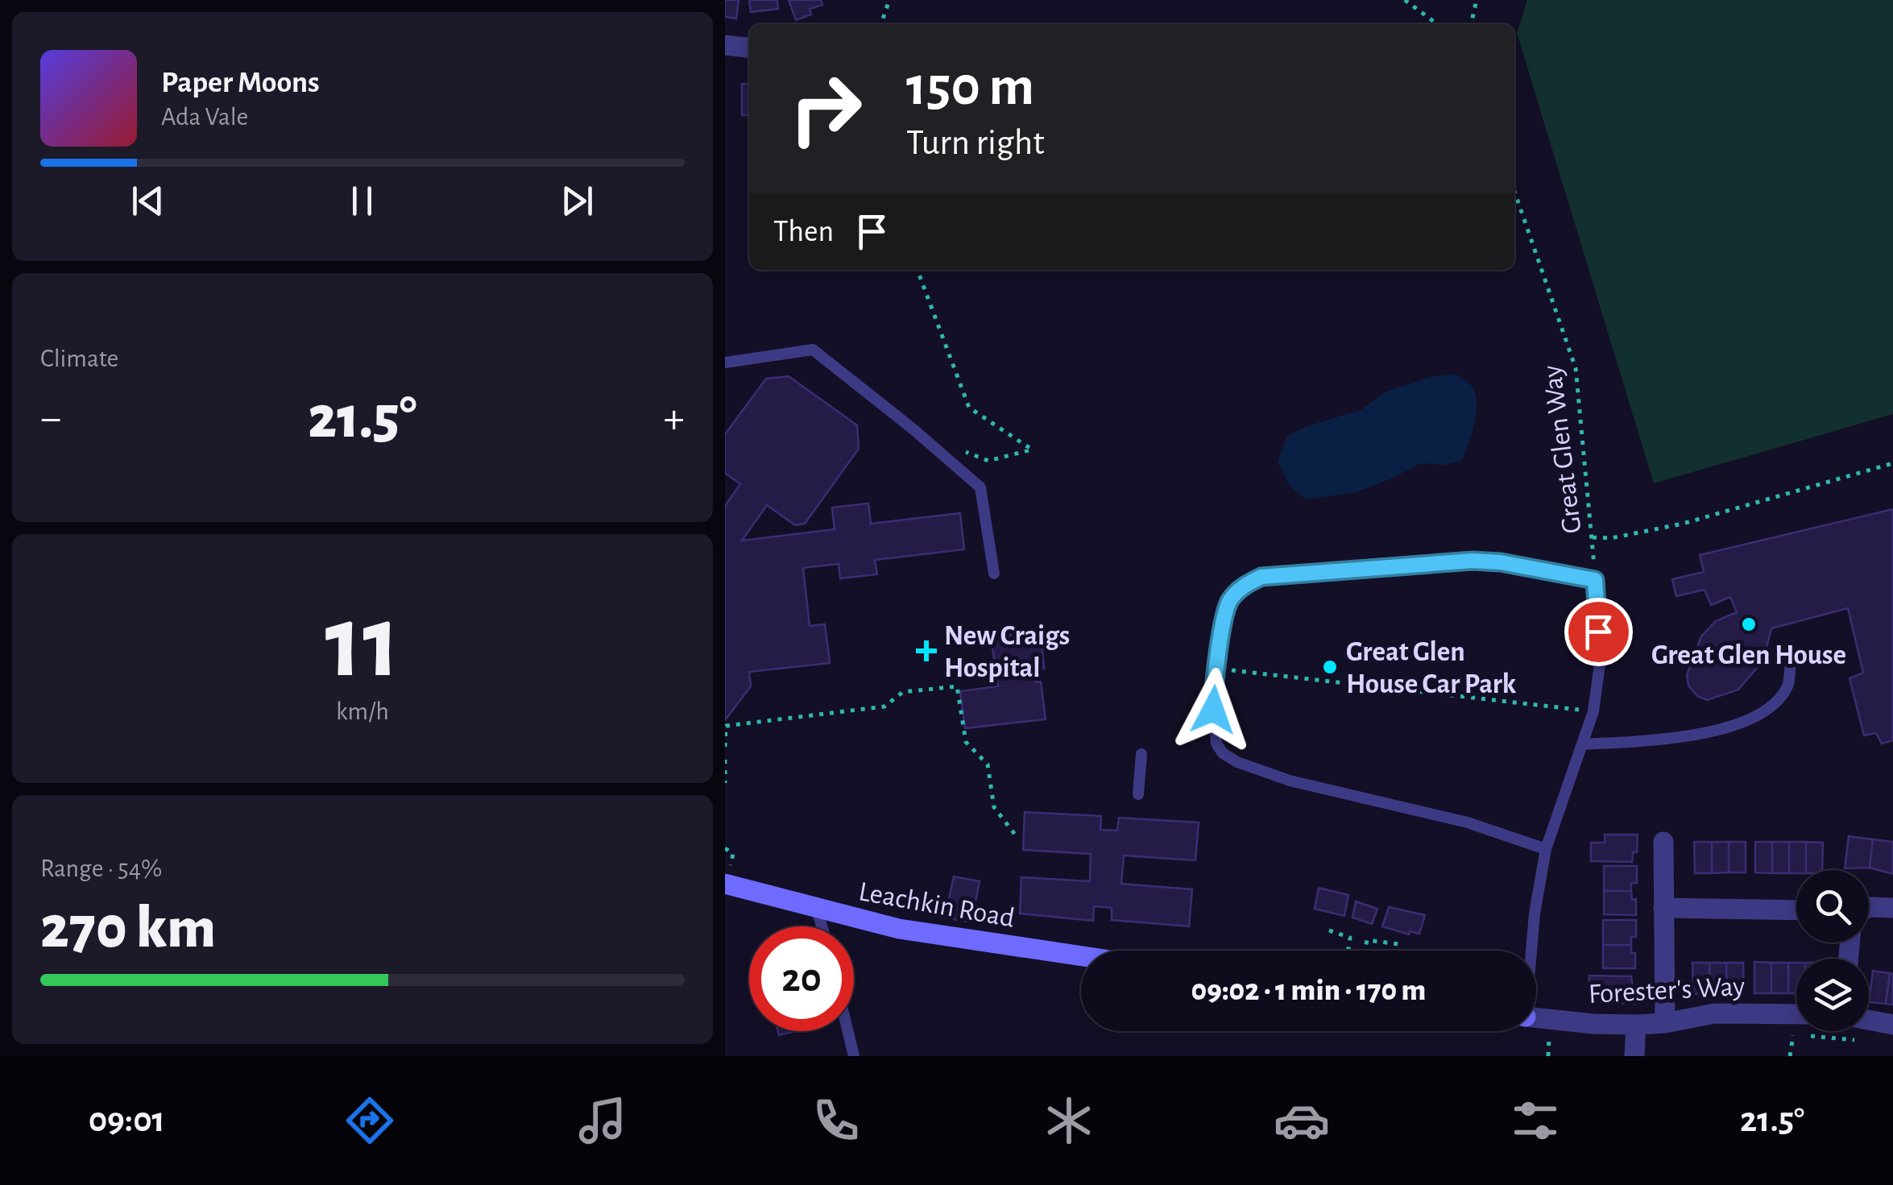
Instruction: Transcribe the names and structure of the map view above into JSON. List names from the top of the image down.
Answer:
{
  "streets": {
    "street": ["Leachkin Road", "Forester's Way"],
    "path": ["Great Glen Way"]
  },
  "places": {
    "other": ["Great Glen House", "Great Glen House Car Park"],
    "health": ["New Craigs Hospital"]
  },
  "page": {
    "turn": ["150 m", "Turn right"],
    "song": ["Paper Moons", "Ada Vale"],
    "then": "Then",
    "tile": [
      "Climate",
      ["11", "km/h"],
      ["Range · 54%", "270 km"]
    ],
    "heat": ["−", "21.5°", "+"],
    "limit": "20",
    "trip": "09:02 · 1 min · 170 m",
    "tabs": ["09:01", "21.5°"]
  }
}
